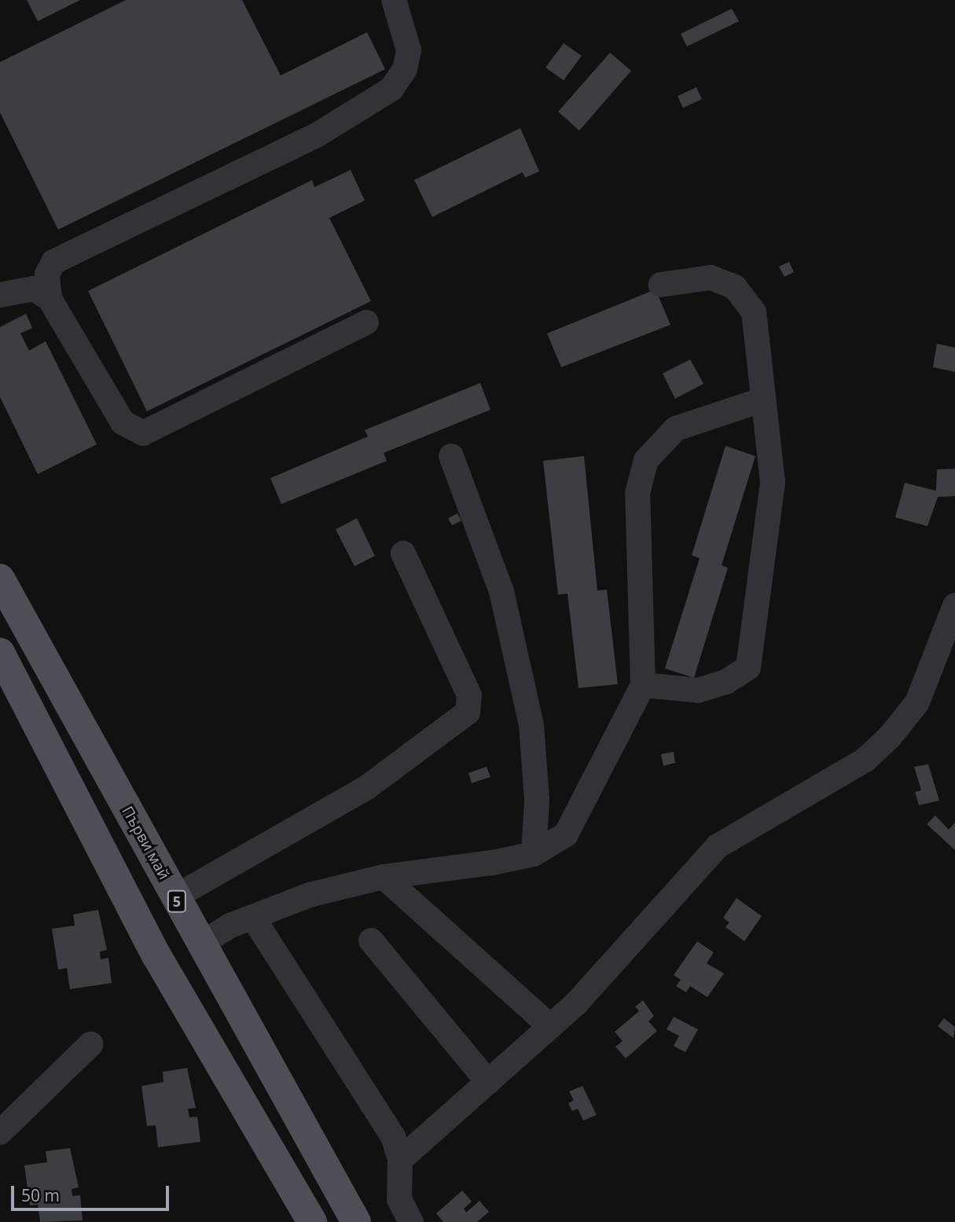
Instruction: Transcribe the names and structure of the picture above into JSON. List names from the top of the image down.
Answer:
{
  "streets": {
    "main road": ["Първи май", "5"]
  },
  "scale_bar": "50 m"
}
